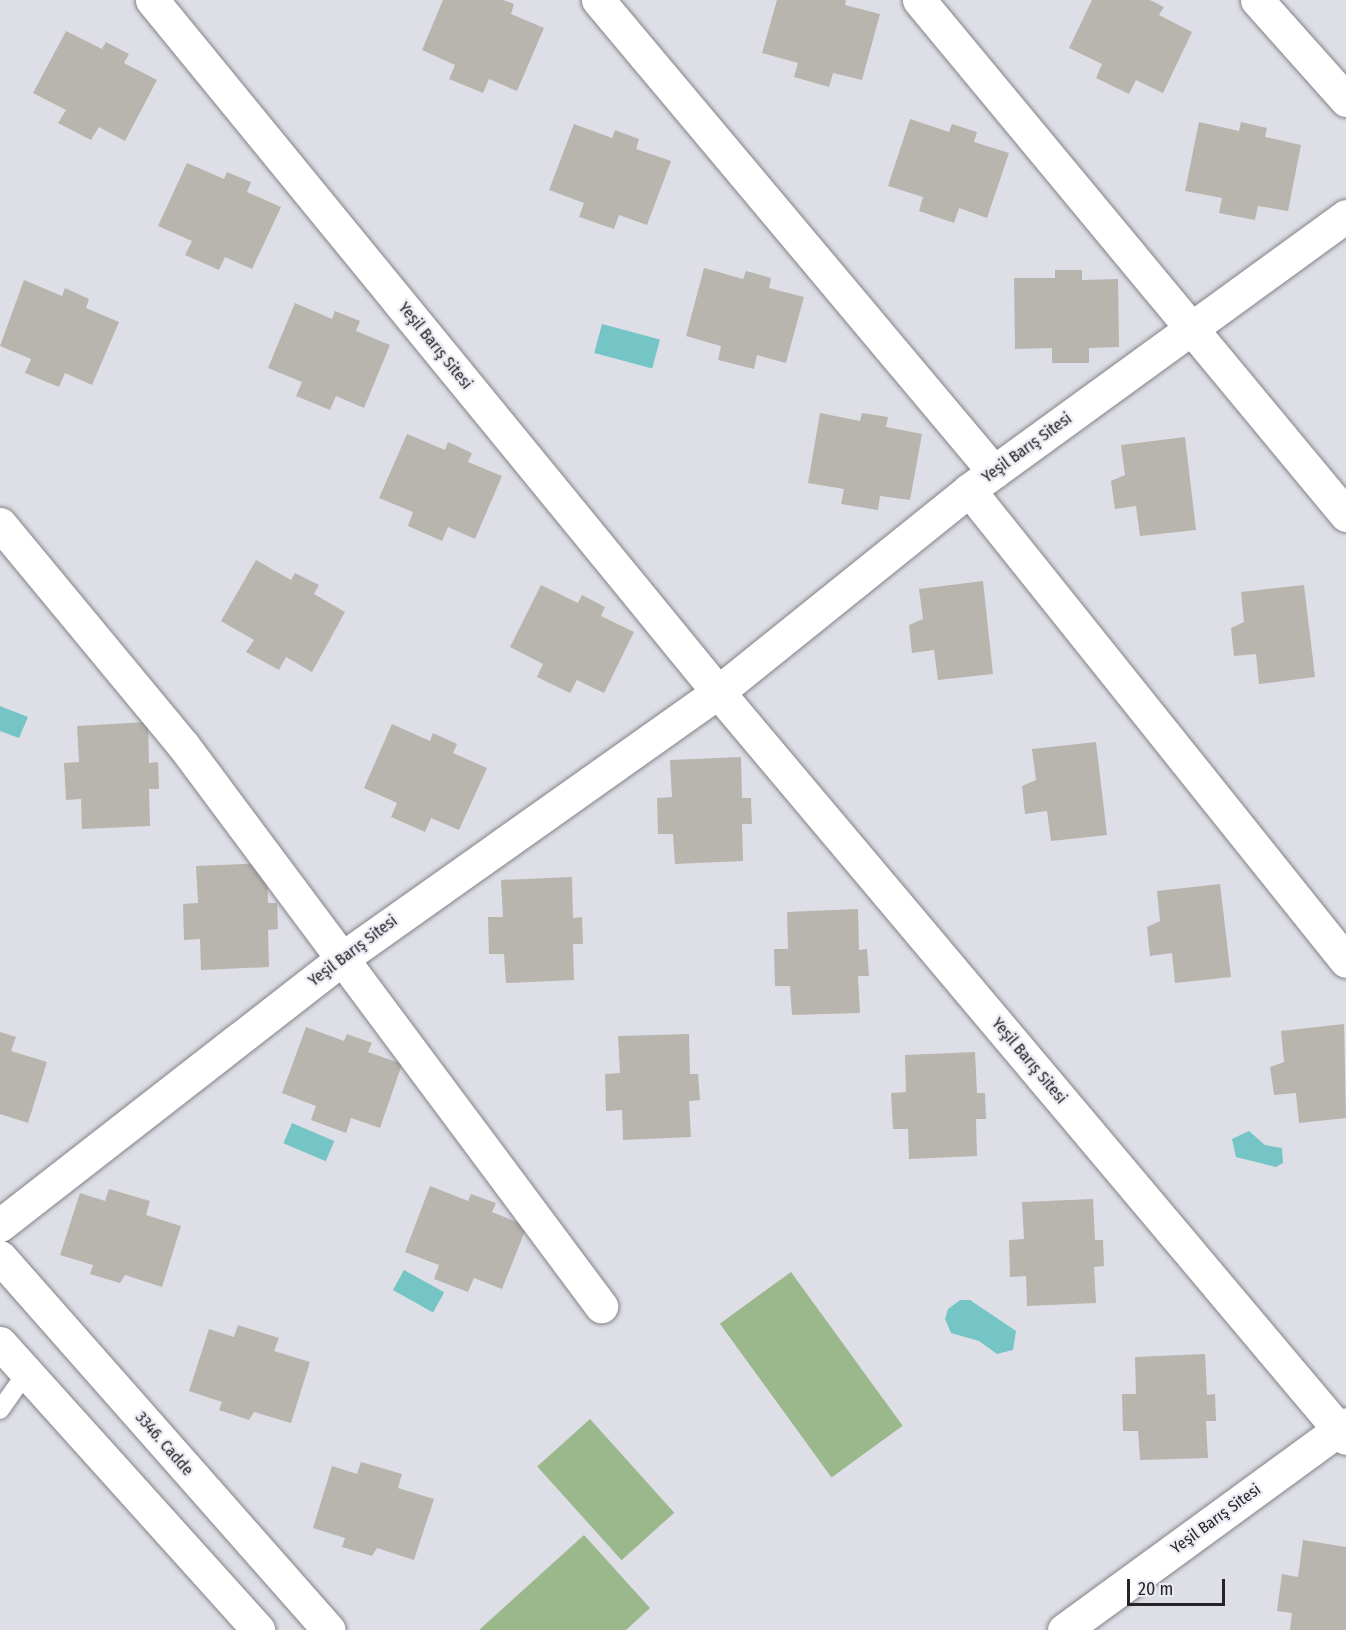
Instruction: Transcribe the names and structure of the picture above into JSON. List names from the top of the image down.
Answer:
{
  "streets": {
    "street": ["Yeşil Barış Sitesi", "3346. Cadde"]
  },
  "scale_bar": "20 m"
}
